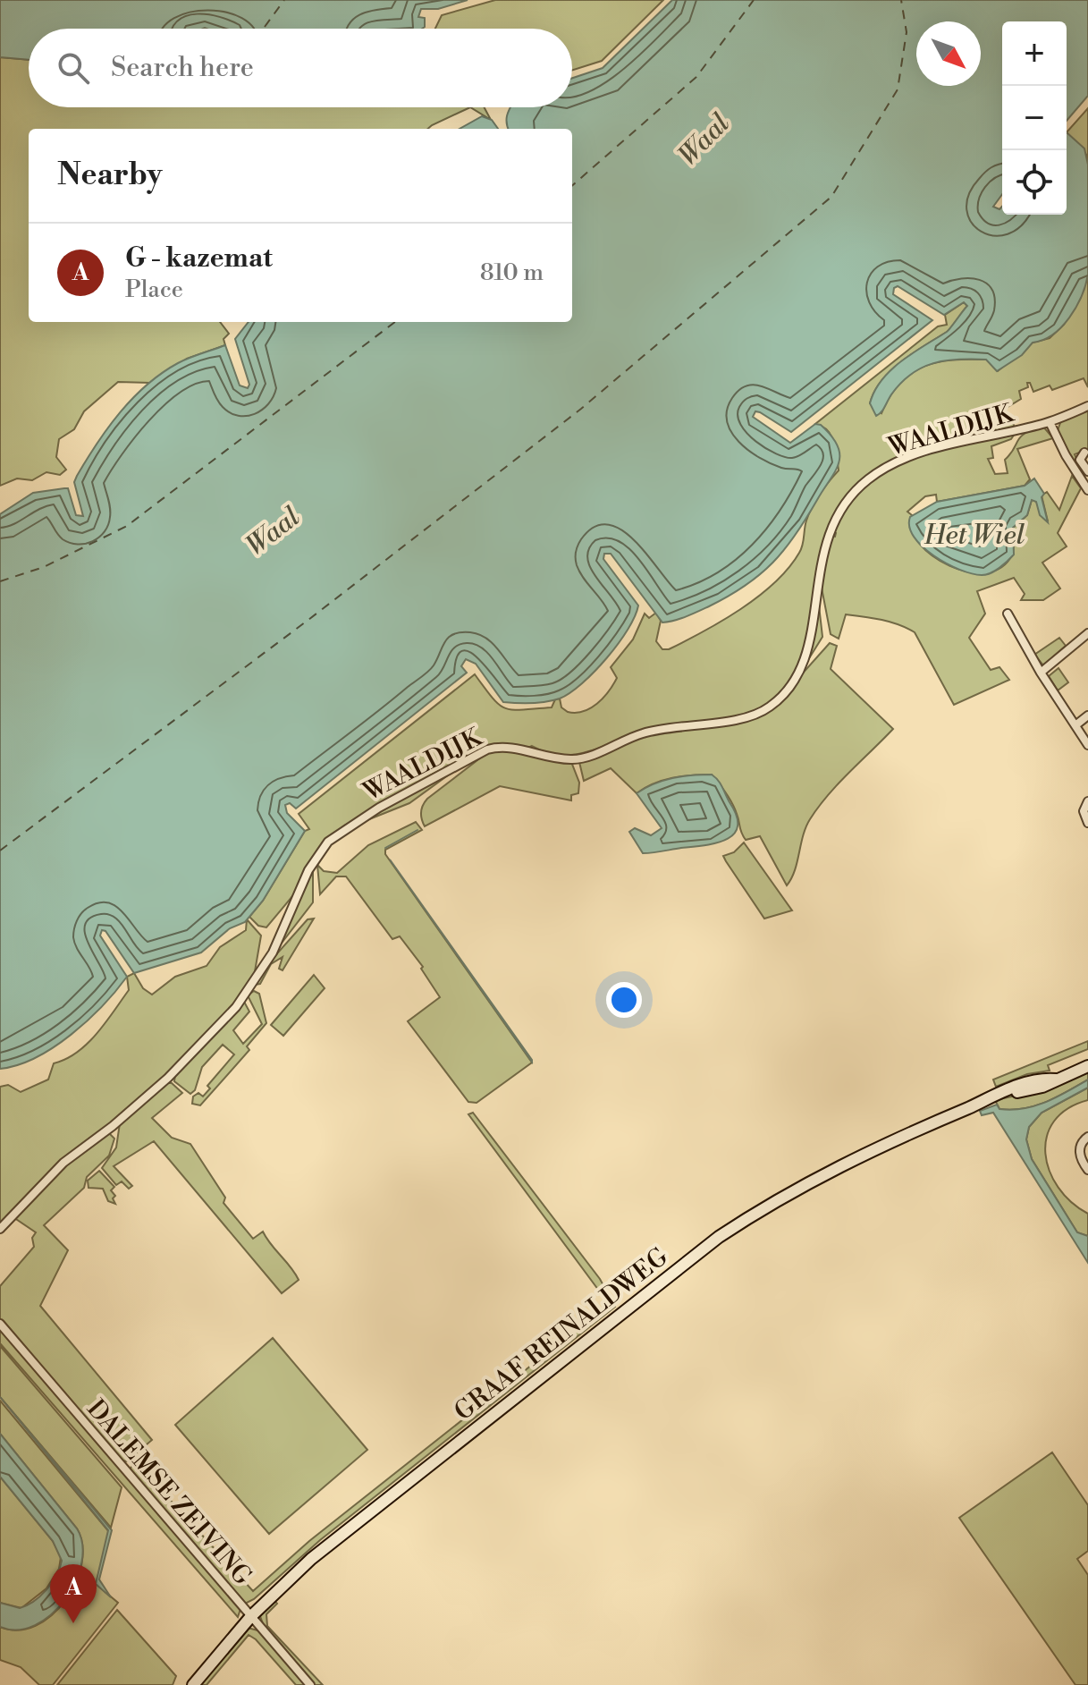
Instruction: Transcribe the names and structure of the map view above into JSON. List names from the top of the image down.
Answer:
{
  "streets": {
    "main road": ["GRAAF REINALDWEG"],
    "street": ["WAALDIJK", "DALEMSE ZEIVING"]
  },
  "crossings": [
    ["GRAAF REINALDWEG", "DALEMSE ZEIVING"]
  ],
  "water": ["Waal", "Het Wiel"],
  "north": "bottom right",
  "page": {
    "map_buttons": ["+", "−"],
    "search": "Search here",
    "heading": "Nearby",
    "list": [
      {
        "mark": "A",
        "name": "G - kazemat",
        "note": "Place",
        "value": "810 m"
      }
    ],
    "pins": "A"
  }
}
